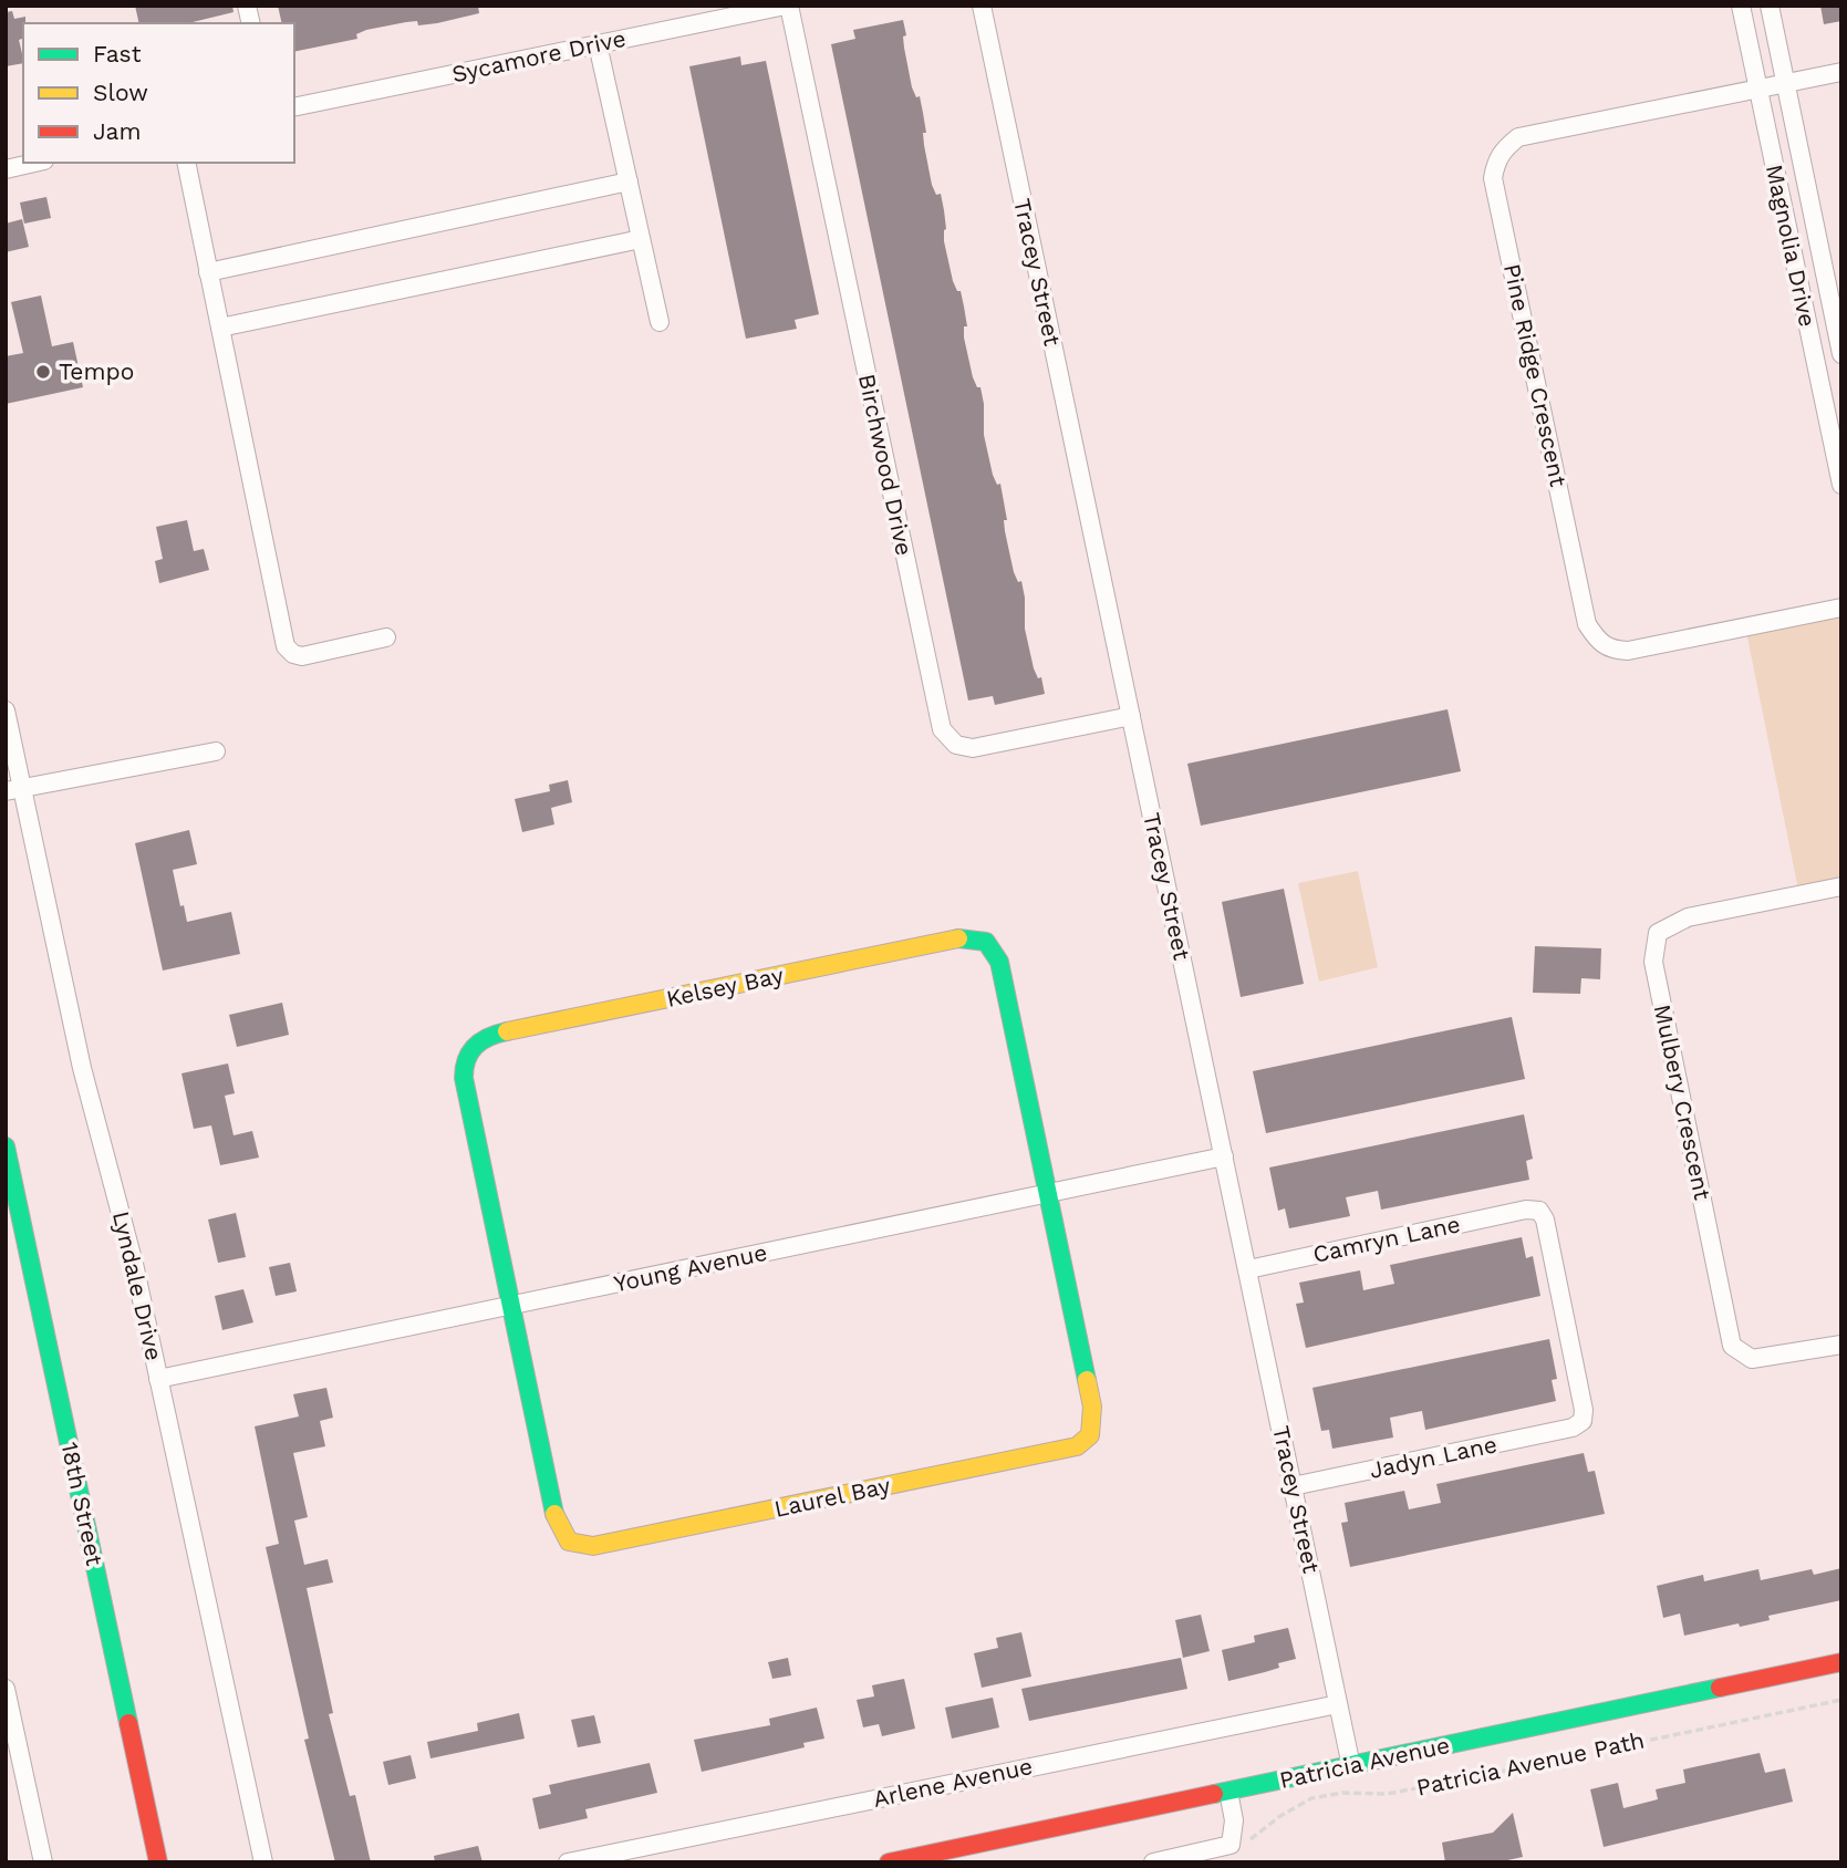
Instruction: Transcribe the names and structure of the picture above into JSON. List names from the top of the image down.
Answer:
{
  "streets": {
    "street": [
      "Sycamore Drive",
      "Magnolia Drive",
      "Tracey Street",
      "Pine Ridge Crescent",
      "Birchwood Drive",
      "Kelsey Bay",
      "Mulbery Crescent",
      "Camryn Lane",
      "Young Avenue",
      "Lyndale Drive",
      "Jadyn Lane",
      "Laurel Bay",
      "18th Street",
      "Patricia Avenue",
      "Arlene Avenue"
    ],
    "path": ["Patricia Avenue Path"]
  },
  "crossings": [
    ["Sycamore Drive", "Birchwood Drive"],
    ["Magnolia Drive", "Pine Ridge Crescent"],
    ["Tracey Street", "Birchwood Drive"],
    ["Tracey Street", "Camryn Lane"],
    ["Tracey Street", "Young Avenue"],
    ["Tracey Street", "Jadyn Lane"],
    ["Tracey Street", "Patricia Avenue"],
    ["Tracey Street", "Arlene Avenue"],
    ["Kelsey Bay", "Young Avenue"],
    ["Kelsey Bay", "Laurel Bay"],
    ["Camryn Lane", "Jadyn Lane"],
    ["Young Avenue", "Lyndale Drive"],
    ["Young Avenue", "Laurel Bay"]
  ],
  "places": ["Tempo"],
  "legend": ["Fast", "Slow", "Jam"]
}
